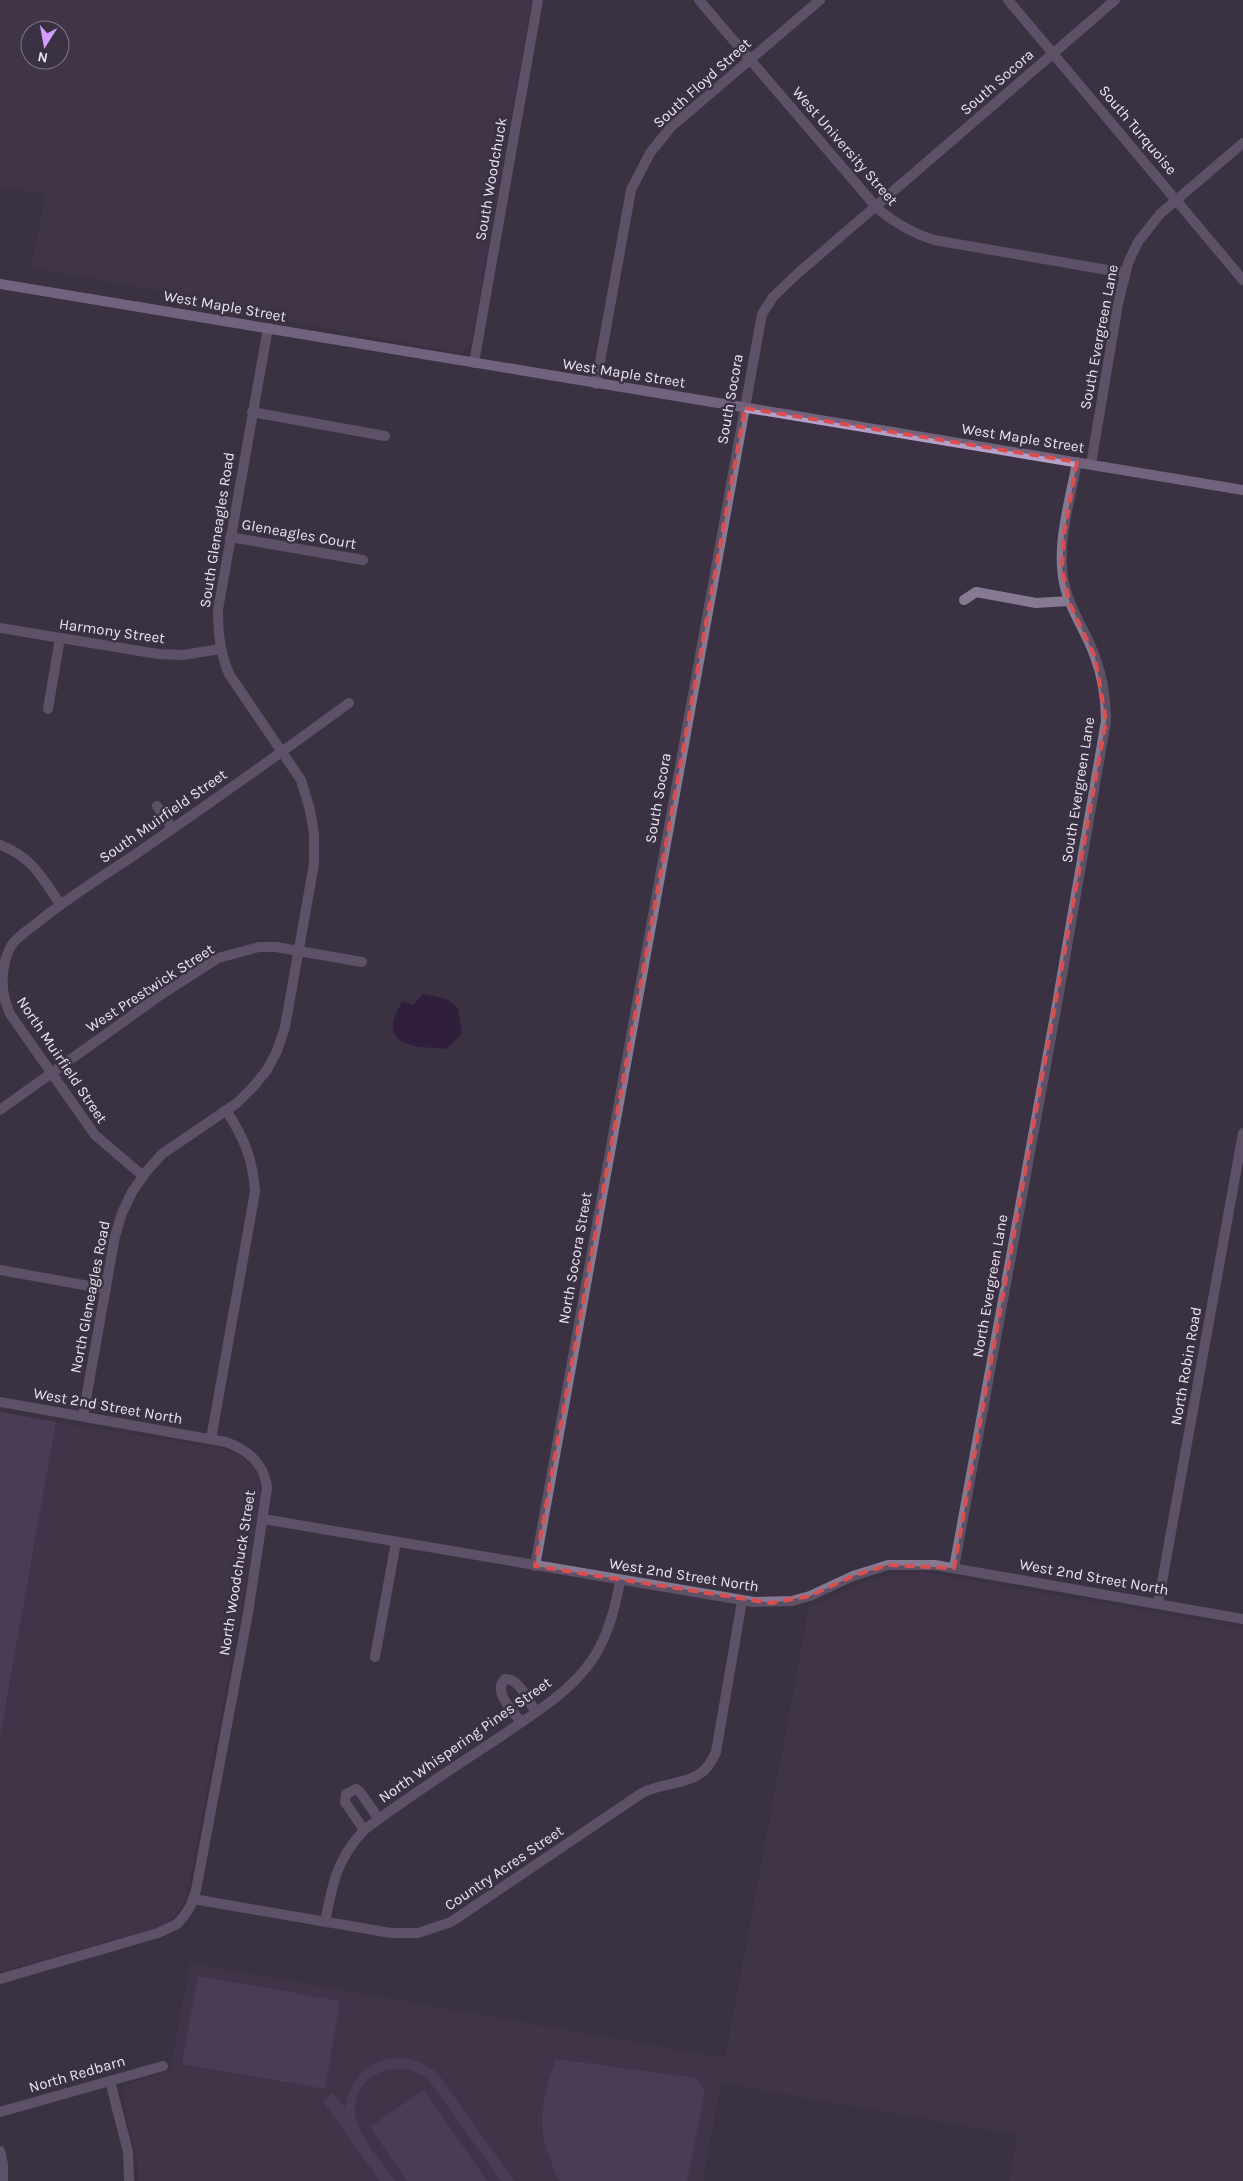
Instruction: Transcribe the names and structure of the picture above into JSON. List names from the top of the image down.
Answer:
{
  "streets": {
    "main road": ["West Maple Street"],
    "street": [
      "South Socora",
      "South Floyd Street",
      "South Turquoise",
      "West University Street",
      "South Woodchuck",
      "South Evergreen Lane",
      "South Gleneagles Road",
      "Gleneagles Court",
      "Harmony Street",
      "South Muirfield Street",
      "West Prestwick Street",
      "North Muirfield Street",
      "North Socora Street",
      "North Evergreen Lane",
      "North Gleneagles Road",
      "North Robin Road",
      "West 2nd Street North",
      "North Woodchuck Street",
      "North Whispering Pines Street",
      "Country Acres Street",
      "North Redbarn"
    ]
  },
  "crossings": [
    ["South Socora", "South Turquoise"],
    ["South Socora", "West University Street"],
    ["South Socora", "West Maple Street"],
    ["South Socora", "North Socora Street"],
    ["South Floyd Street", "West University Street"],
    ["South Floyd Street", "West Maple Street"],
    ["South Turquoise", "South Evergreen Lane"],
    ["West University Street", "South Evergreen Lane"],
    ["South Woodchuck", "West Maple Street"],
    ["West Maple Street", "South Evergreen Lane"],
    ["West Maple Street", "South Gleneagles Road"],
    ["South Evergreen Lane", "North Evergreen Lane"],
    ["South Gleneagles Road", "Gleneagles Court"],
    ["South Gleneagles Road", "Harmony Street"],
    ["South Gleneagles Road", "South Muirfield Street"],
    ["South Gleneagles Road", "West Prestwick Street"],
    ["South Gleneagles Road", "North Gleneagles Road"],
    ["South Muirfield Street", "North Muirfield Street"],
    ["West Prestwick Street", "North Muirfield Street"],
    ["West Prestwick Street", "North Gleneagles Road"],
    ["North Muirfield Street", "North Gleneagles Road"],
    ["North Socora Street", "West 2nd Street North"],
    ["North Evergreen Lane", "West 2nd Street North"],
    ["North Gleneagles Road", "West 2nd Street North"],
    ["North Robin Road", "West 2nd Street North"],
    ["West 2nd Street North", "North Woodchuck Street"],
    ["West 2nd Street North", "North Whispering Pines Street"],
    ["West 2nd Street North", "Country Acres Street"],
    ["North Woodchuck Street", "Country Acres Street"],
    ["North Whispering Pines Street", "Country Acres Street"]
  ],
  "north": "bottom"
}
